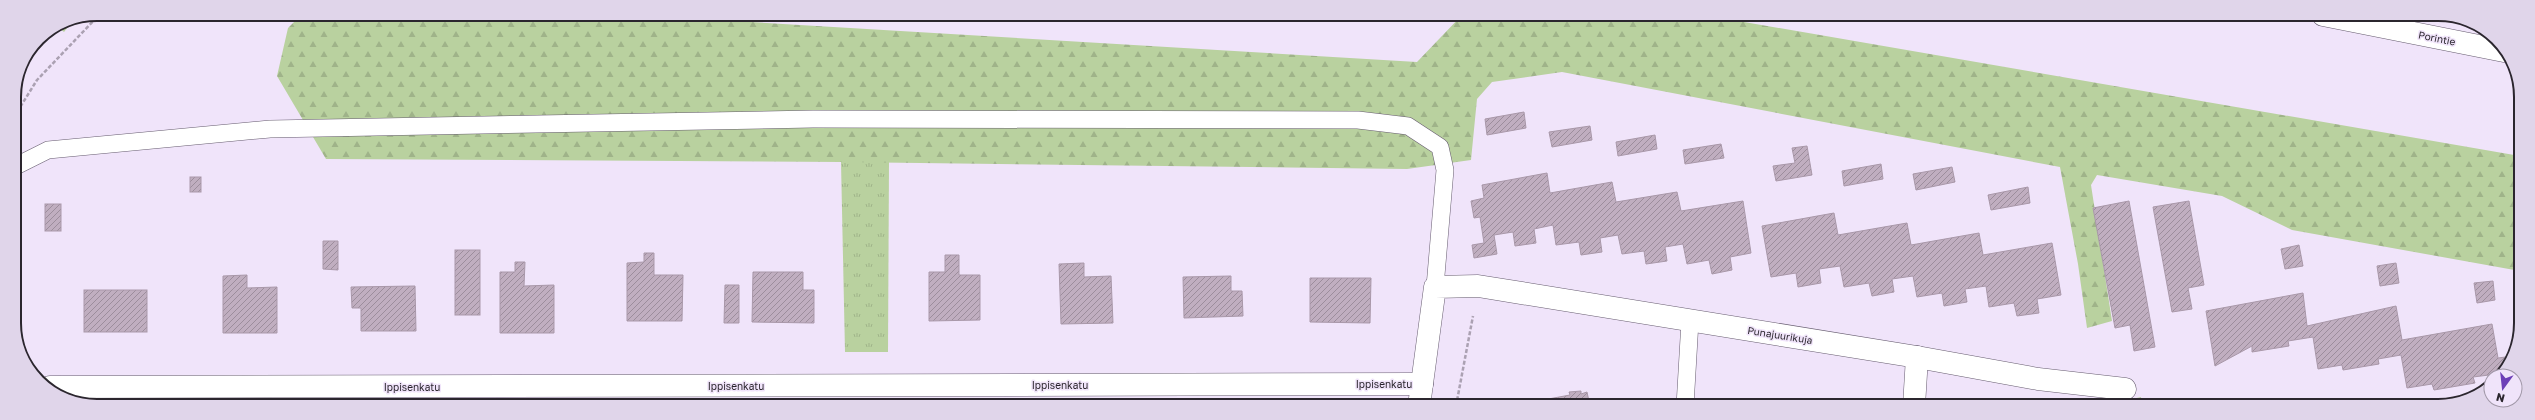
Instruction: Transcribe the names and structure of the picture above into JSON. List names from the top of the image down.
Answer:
{
  "streets": {
    "main road": ["Porintie", "Punajuurikuja", "Ippisenkatu"]
  },
  "north": "bottom"
}
